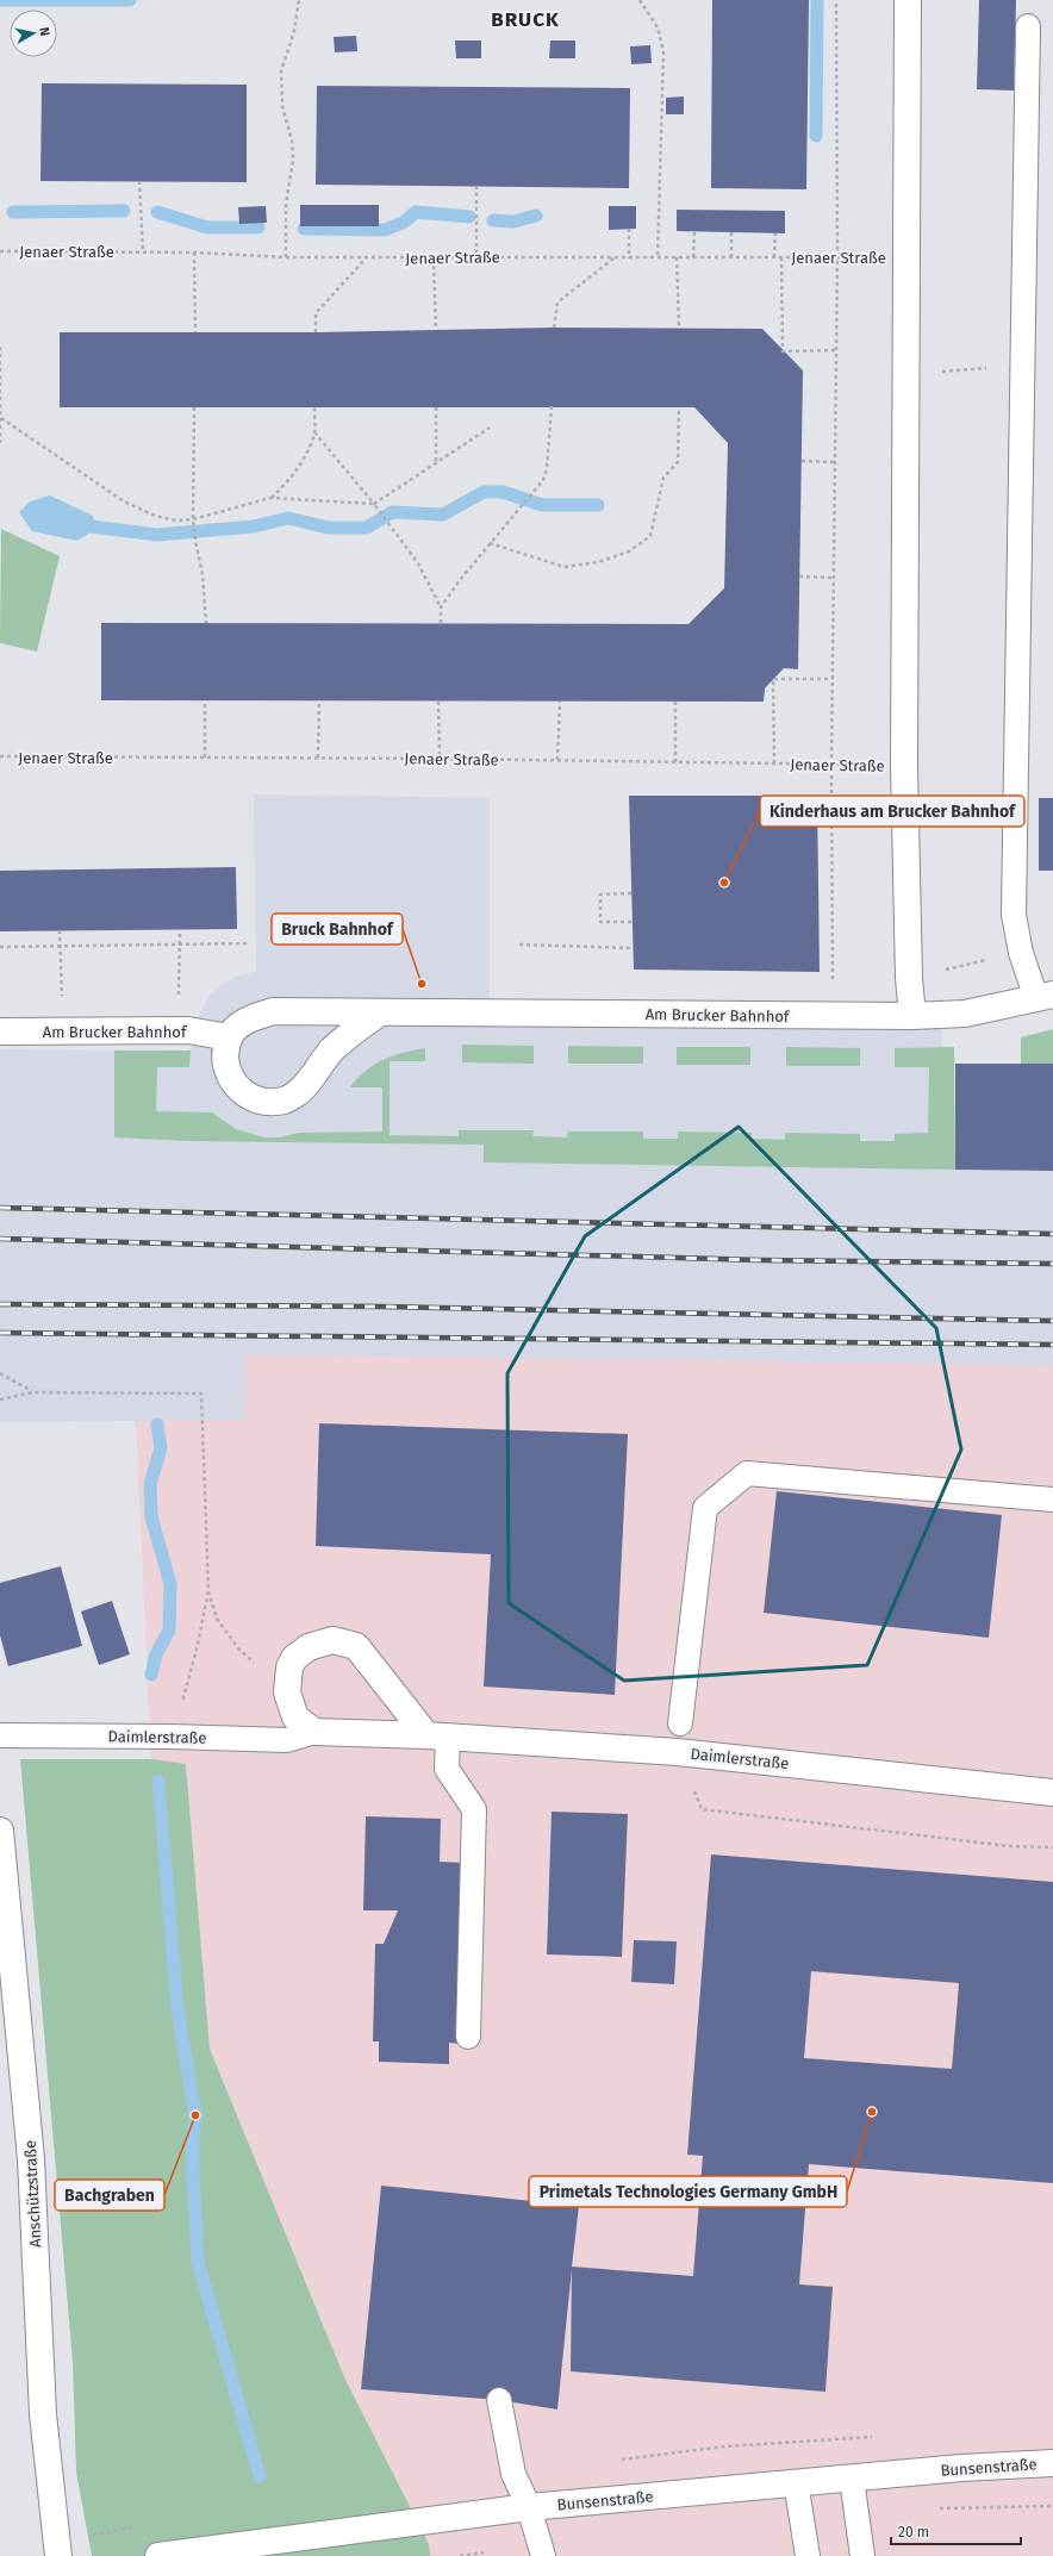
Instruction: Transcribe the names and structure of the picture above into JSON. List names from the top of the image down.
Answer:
{
  "streets": {
    "street": [
      "Jenaer Straße",
      "Am Brucker Bahnhof",
      "Daimlerstraße",
      "Anschützstraße",
      "Bunsenstraße"
    ]
  },
  "crossings": [
    ["Jenaer Straße", "Am Brucker Bahnhof"]
  ],
  "districts": ["BRUCK"],
  "places": [
    "Kinderhaus am Brucker Bahnhof",
    "Bruck Bahnhof",
    "Primetals Technologies Germany GmbH",
    "Bachgraben"
  ],
  "scale_bar": "20 m",
  "north": "right"
}
